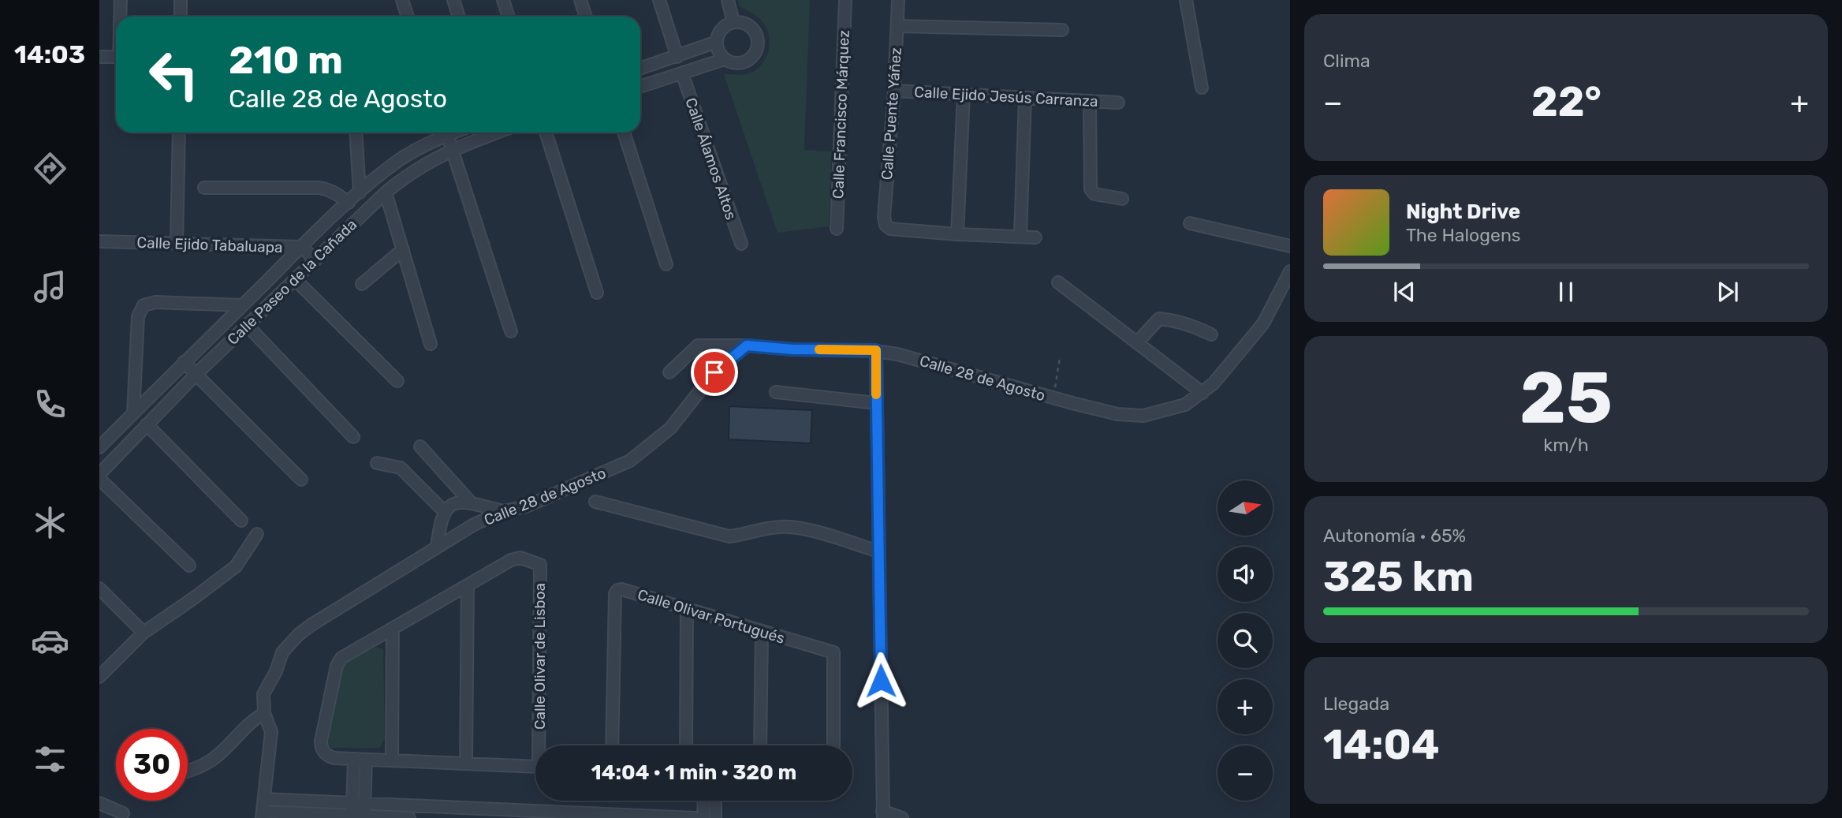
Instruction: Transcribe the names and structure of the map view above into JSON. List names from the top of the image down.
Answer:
{
  "streets": {
    "street": [
      "Calle Ejido Jesús Carranza",
      "Calle Puente Yáñez",
      "Calle Francisco Márquez",
      "Calle Álamos Altos",
      "Calle Ejido Tabaluapa",
      "Calle Paseo de la Cañada",
      "Calle 28 de Agosto",
      "Calle Olivar Portugués",
      "Calle Olivar de Lisboa"
    ]
  },
  "crossings": [
    ["Calle Ejido Jesús Carranza", "Calle Puente Yáñez"],
    ["Calle Ejido Tabaluapa", "Calle Paseo de la Cañada"]
  ],
  "north": "right",
  "page": {
    "tabs": "14:03",
    "tile": [
      "Clima",
      ["25", "km/h"],
      ["Autonomía · 65%", "325 km"],
      ["Llegada", "14:04"]
    ],
    "turn": ["210 m", "Calle 28 de Agosto"],
    "heat": ["−", "22°", "+"],
    "song": ["Night Drive", "The Halogens"],
    "map_buttons": ["+", "−"],
    "limit": "30",
    "trip": "14:04 · 1 min · 320 m"
  }
}
